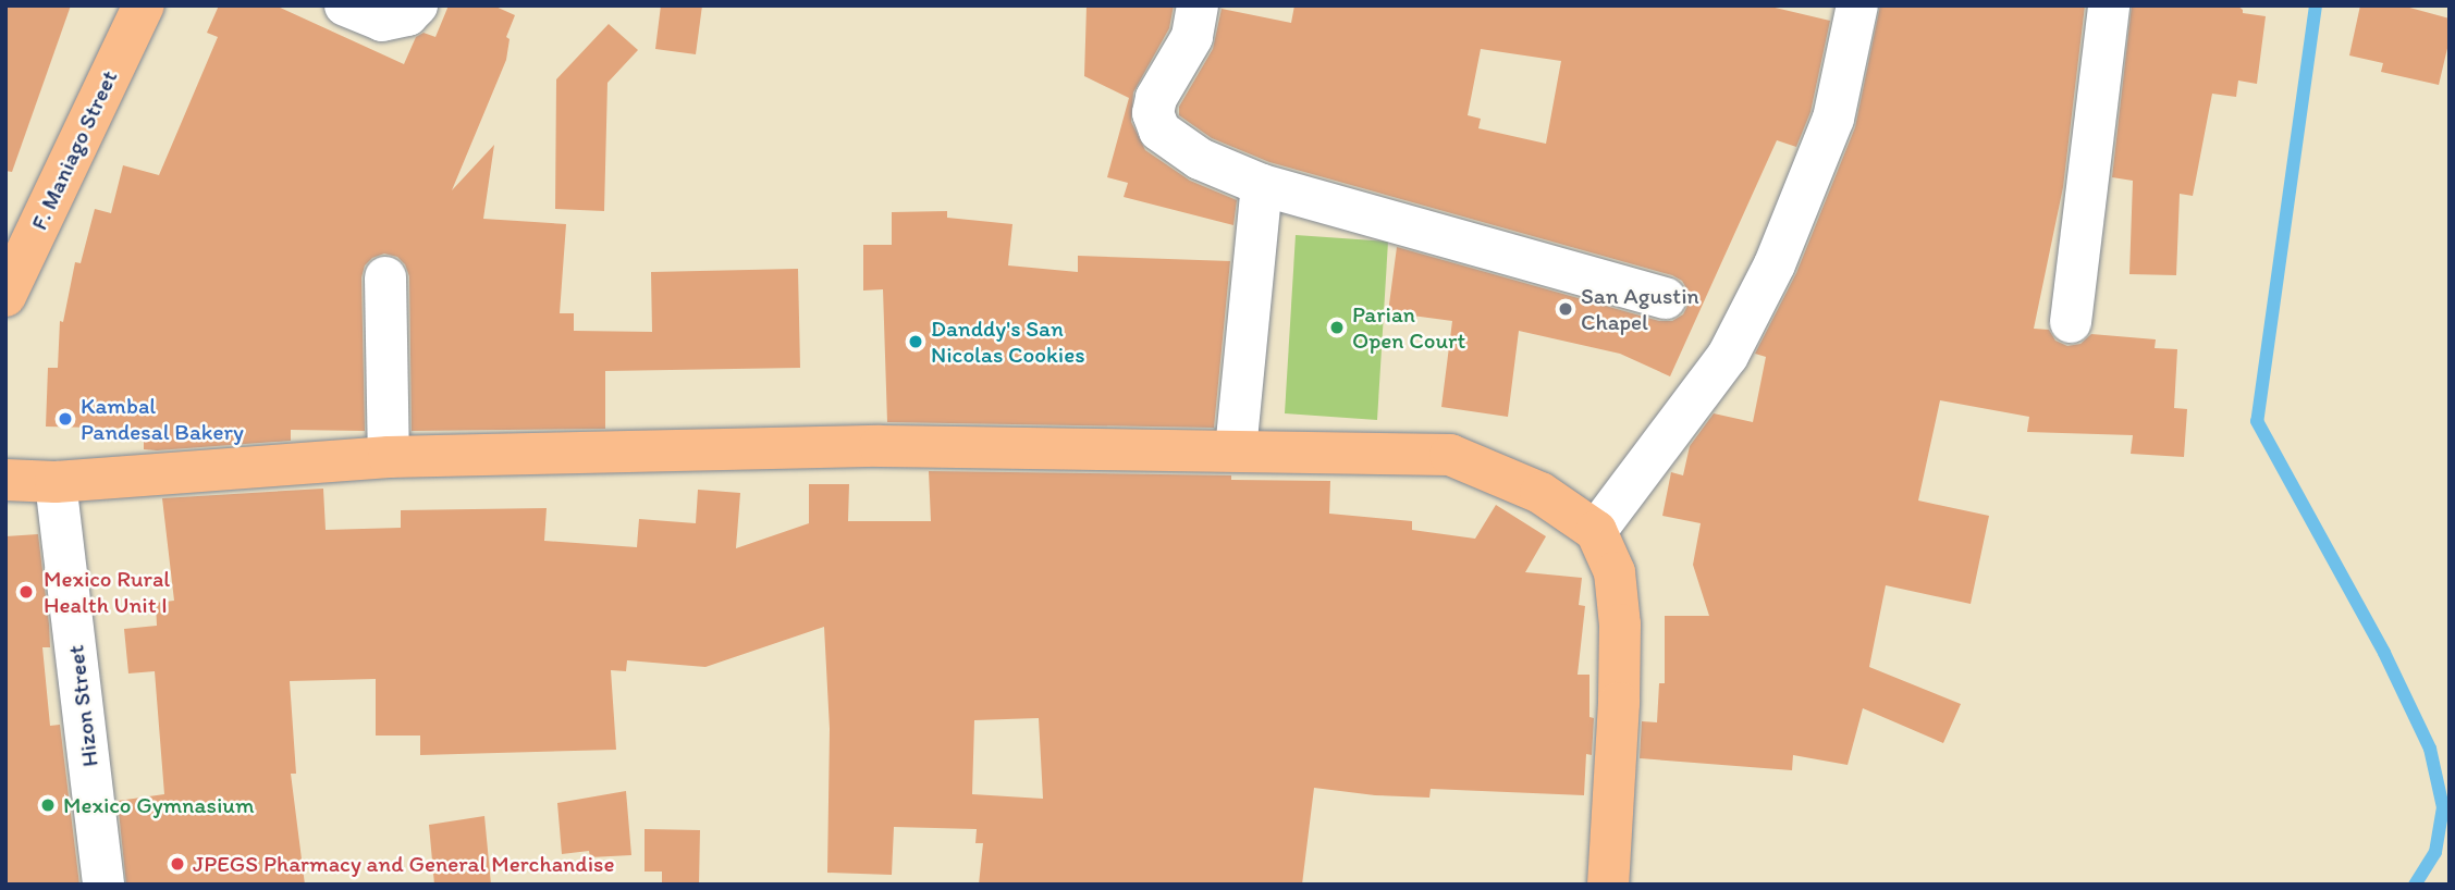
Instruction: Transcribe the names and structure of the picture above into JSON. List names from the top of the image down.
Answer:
{
  "streets": {
    "main road": ["F. Maniago Street"],
    "street": ["Hizon Street"]
  },
  "places": [
    "San Agustin Chapel",
    "Parian Open Court",
    "Danddy's San Nicolas Cookies",
    "Kambal Pandesal Bakery",
    "Mexico Rural Health Unit I",
    "Mexico Gymnasium",
    "JPEGS Pharmacy and General Merchandise"
  ]
}
